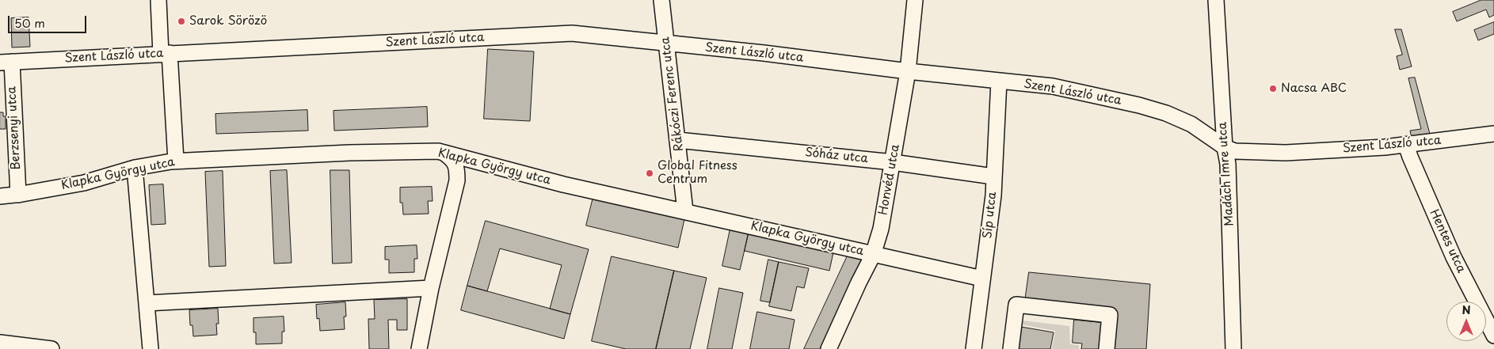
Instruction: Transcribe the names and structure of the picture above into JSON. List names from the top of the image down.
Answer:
{
  "streets": {
    "street": [
      "Szent László utca",
      "Rákóczi Ferenc utca",
      "Berzsenyi utca",
      "Sóház utca",
      "Klapka György utca",
      "Madách Imre utca",
      "Honvéd utca",
      "Síp utca",
      "Hentes utca"
    ]
  },
  "crossings": [
    ["Szent László utca", "Rákóczi Ferenc utca"],
    ["Szent László utca", "Berzsenyi utca"],
    ["Szent László utca", "Madách Imre utca"],
    ["Szent László utca", "Honvéd utca"],
    ["Szent László utca", "Síp utca"],
    ["Szent László utca", "Hentes utca"],
    ["Rákóczi Ferenc utca", "Sóház utca"],
    ["Rákóczi Ferenc utca", "Klapka György utca"],
    ["Berzsenyi utca", "Klapka György utca"],
    ["Sóház utca", "Honvéd utca"],
    ["Sóház utca", "Síp utca"],
    ["Klapka György utca", "Honvéd utca"],
    ["Klapka György utca", "Síp utca"]
  ],
  "places": ["Sarok Sörözö", "Nacsa ABC", "Global Fitness Centrum"],
  "scale_bar": "50 m",
  "north": "top"
}
